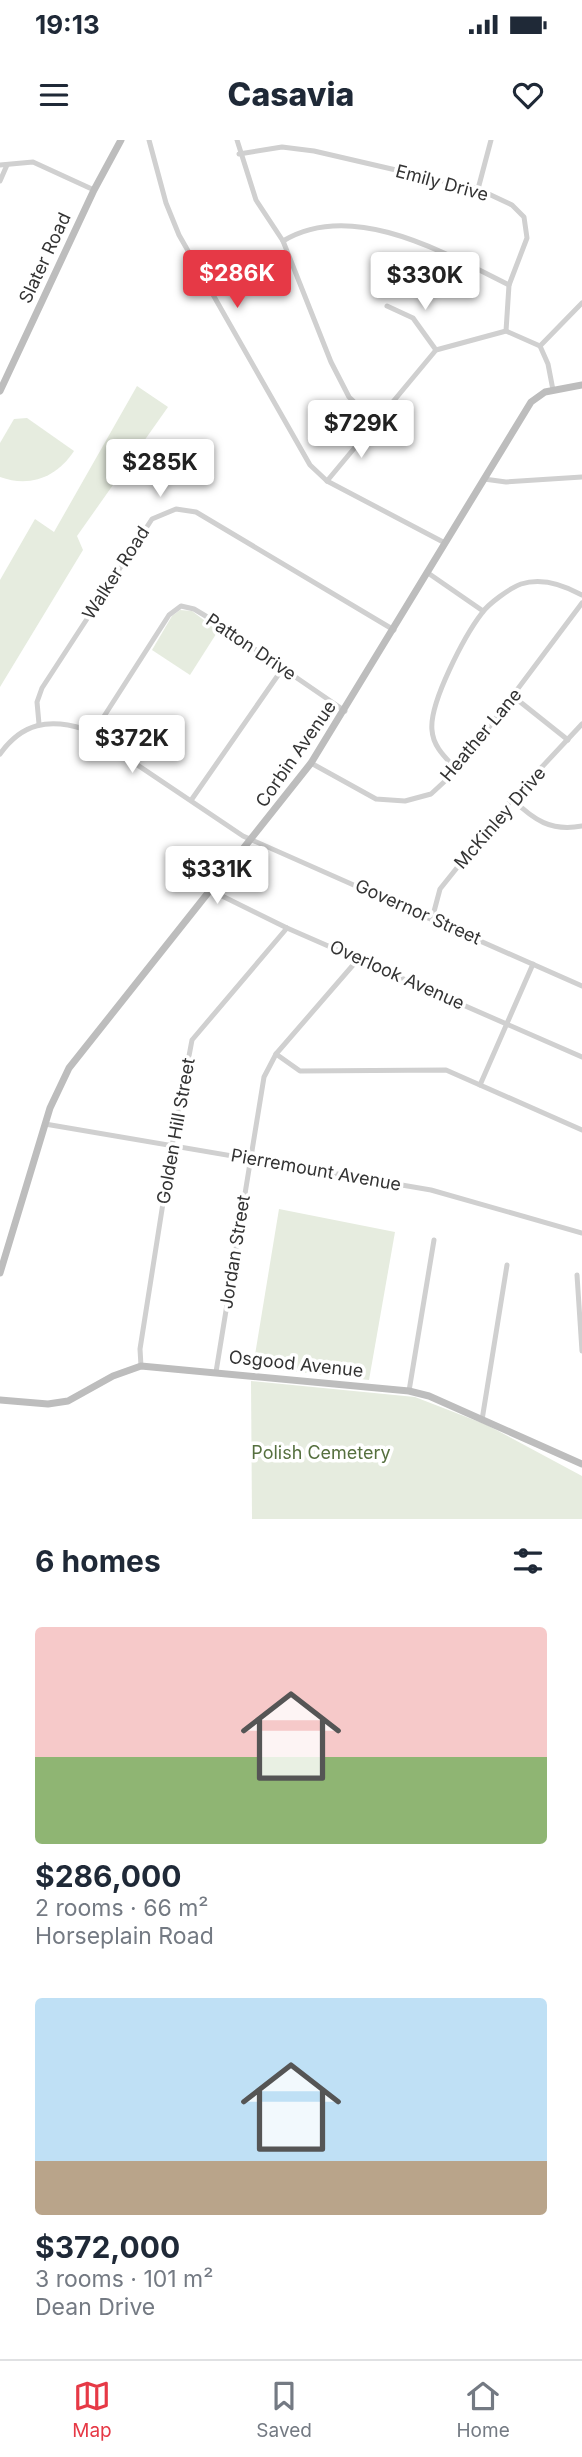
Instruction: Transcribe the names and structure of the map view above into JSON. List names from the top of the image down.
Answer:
{
  "streets": {
    "main road": ["Slater Road", "Corbin Avenue", "Osgood Avenue"],
    "street": [
      "Emily Drive",
      "Walker Road",
      "Patton Drive",
      "Heather Lane",
      "McKinley Drive",
      "Governor Street",
      "Overlook Avenue",
      "Golden Hill Street",
      "Pierremount Avenue",
      "Jordan Street"
    ]
  },
  "crossings": [
    ["Walker Road", "Corbin Avenue"],
    ["Walker Road", "Governor Street"],
    ["Patton Drive", "Corbin Avenue"],
    ["Patton Drive", "Governor Street"],
    ["Heather Lane", "Corbin Avenue"],
    ["Corbin Avenue", "Governor Street"],
    ["Corbin Avenue", "Overlook Avenue"],
    ["Corbin Avenue", "Pierremount Avenue"],
    ["McKinley Drive", "Governor Street"],
    ["Overlook Avenue", "Golden Hill Street"],
    ["Overlook Avenue", "Jordan Street"],
    ["Golden Hill Street", "Pierremount Avenue"],
    ["Golden Hill Street", "Osgood Avenue"],
    ["Pierremount Avenue", "Jordan Street"],
    ["Jordan Street", "Osgood Avenue"]
  ],
  "parks": ["Polish Cemetery"],
  "page": {
    "status": "19:13",
    "header": "Casavia",
    "price": [
      "$286K",
      "$330K",
      "$729K",
      "$285K",
      "$372K",
      "$331K"
    ],
    "heading": "6 homes",
    "list": [
      {
        "name": "$286,000",
        "note": "2 rooms · 66 m² · Horseplain Road"
      },
      {
        "name": "$372,000",
        "note": "3 rooms · 101 m² · Dean Drive"
      }
    ],
    "tabs": ["Map", "Saved", "Home"]
  }
}
